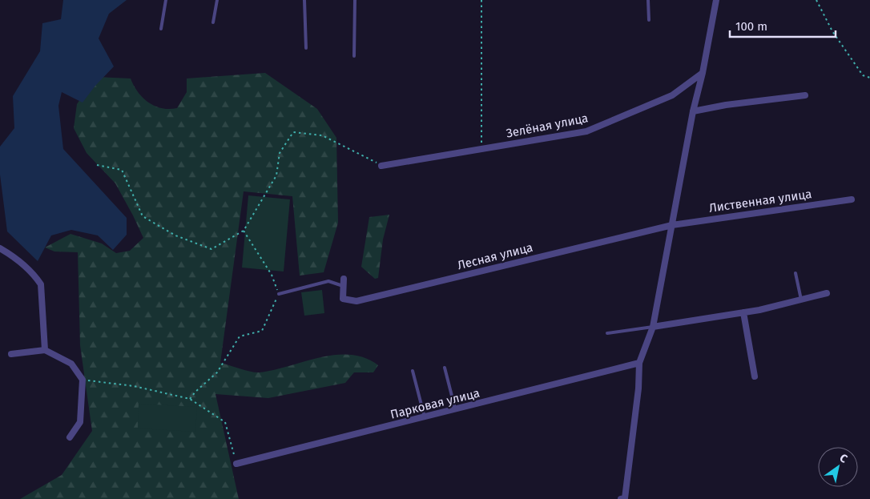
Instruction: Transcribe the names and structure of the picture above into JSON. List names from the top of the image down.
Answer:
{
  "streets": {
    "street": [
      "Зелёная улица",
      "Лиственная улица",
      "Лесная улица",
      "Парковая улица"
    ]
  },
  "crossings": [
    ["Лиственная улица", "Лесная улица"]
  ],
  "scale_bar": "100 m",
  "north": "top right"
}
